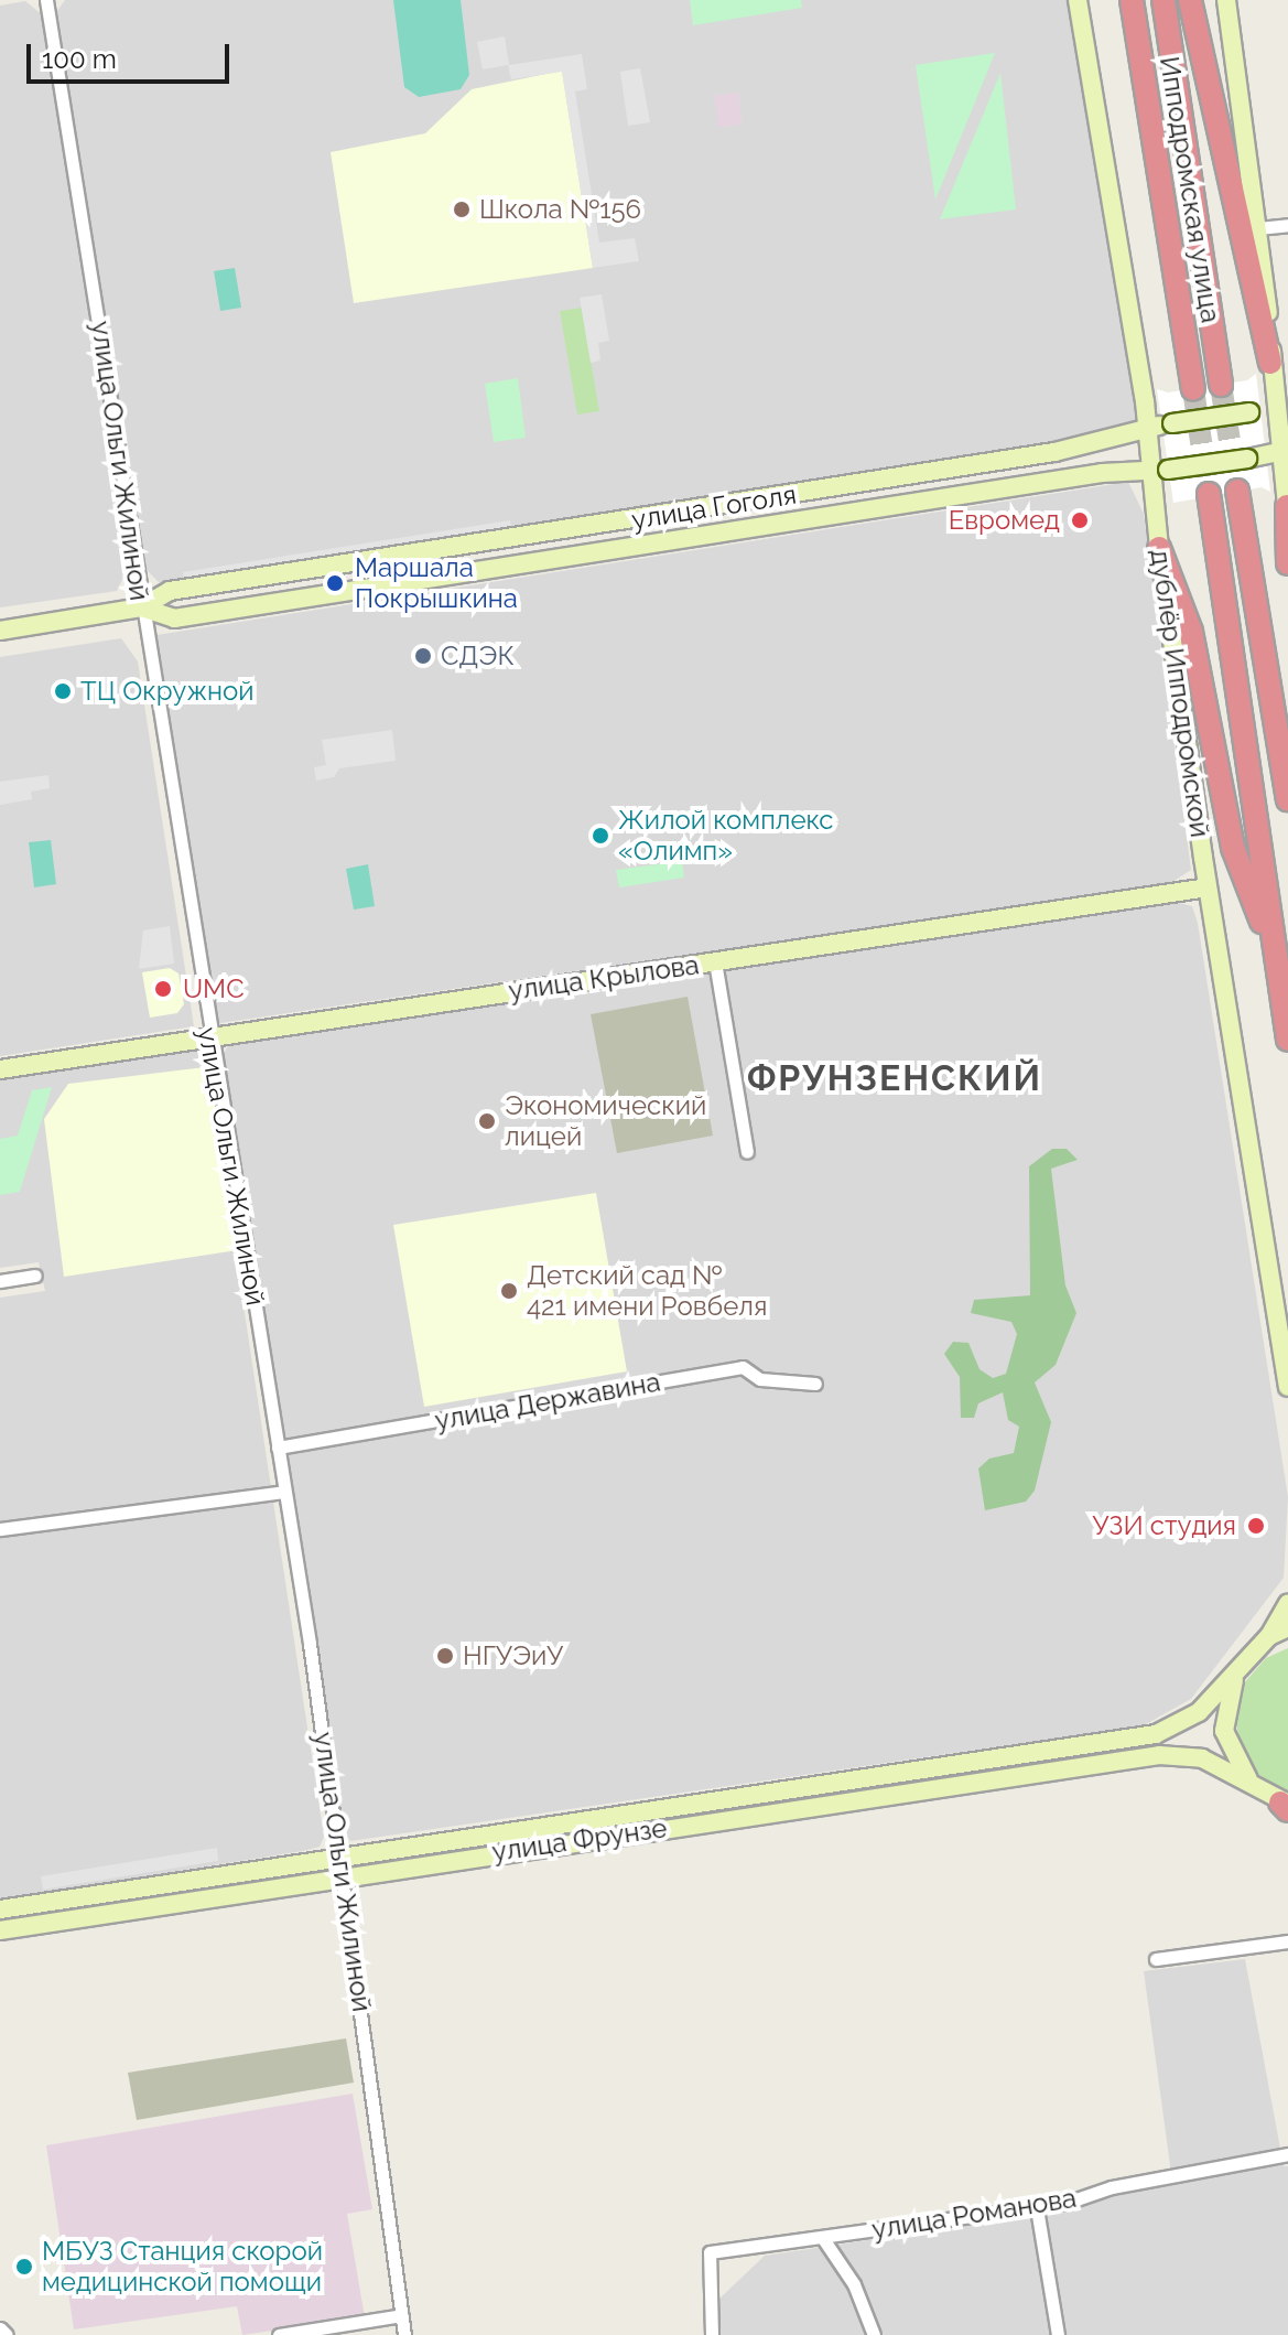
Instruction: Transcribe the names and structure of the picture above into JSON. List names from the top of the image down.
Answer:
{
  "streets": {
    "highway": ["Ипподромская улица"],
    "main road": [
      "улица Гоголя",
      "дублёр Ипподромской",
      "улица Крылова",
      "улица Фрунзе"
    ],
    "street": ["улица Ольги Жилиной", "улица Державина", "улица Романова"]
  },
  "crossings": [
    ["улица Ольги Жилиной", "улица Гоголя"],
    ["улица Ольги Жилиной", "улица Крылова"],
    ["улица Ольги Жилиной", "улица Державина"],
    ["улица Ольги Жилиной", "улица Фрунзе"],
    ["улица Гоголя", "дублёр Ипподромской"],
    ["дублёр Ипподромской", "улица Крылова"]
  ],
  "districts": ["ФРУНЗЕНСКИЙ"],
  "places": [
    "Школа №156",
    "Евромед",
    "Маршала Покрышкина",
    "СДЭК",
    "ТЦ Окружной",
    "Жилой комплекс «Олимп»",
    "UMC",
    "Экономический лицей",
    "Детский сад № 421 имени Ровбеля",
    "УЗИ студия",
    "НГУЭиУ",
    "МБУЗ Станция скорой медицинской помощи"
  ],
  "scale_bar": "100 m"
}
